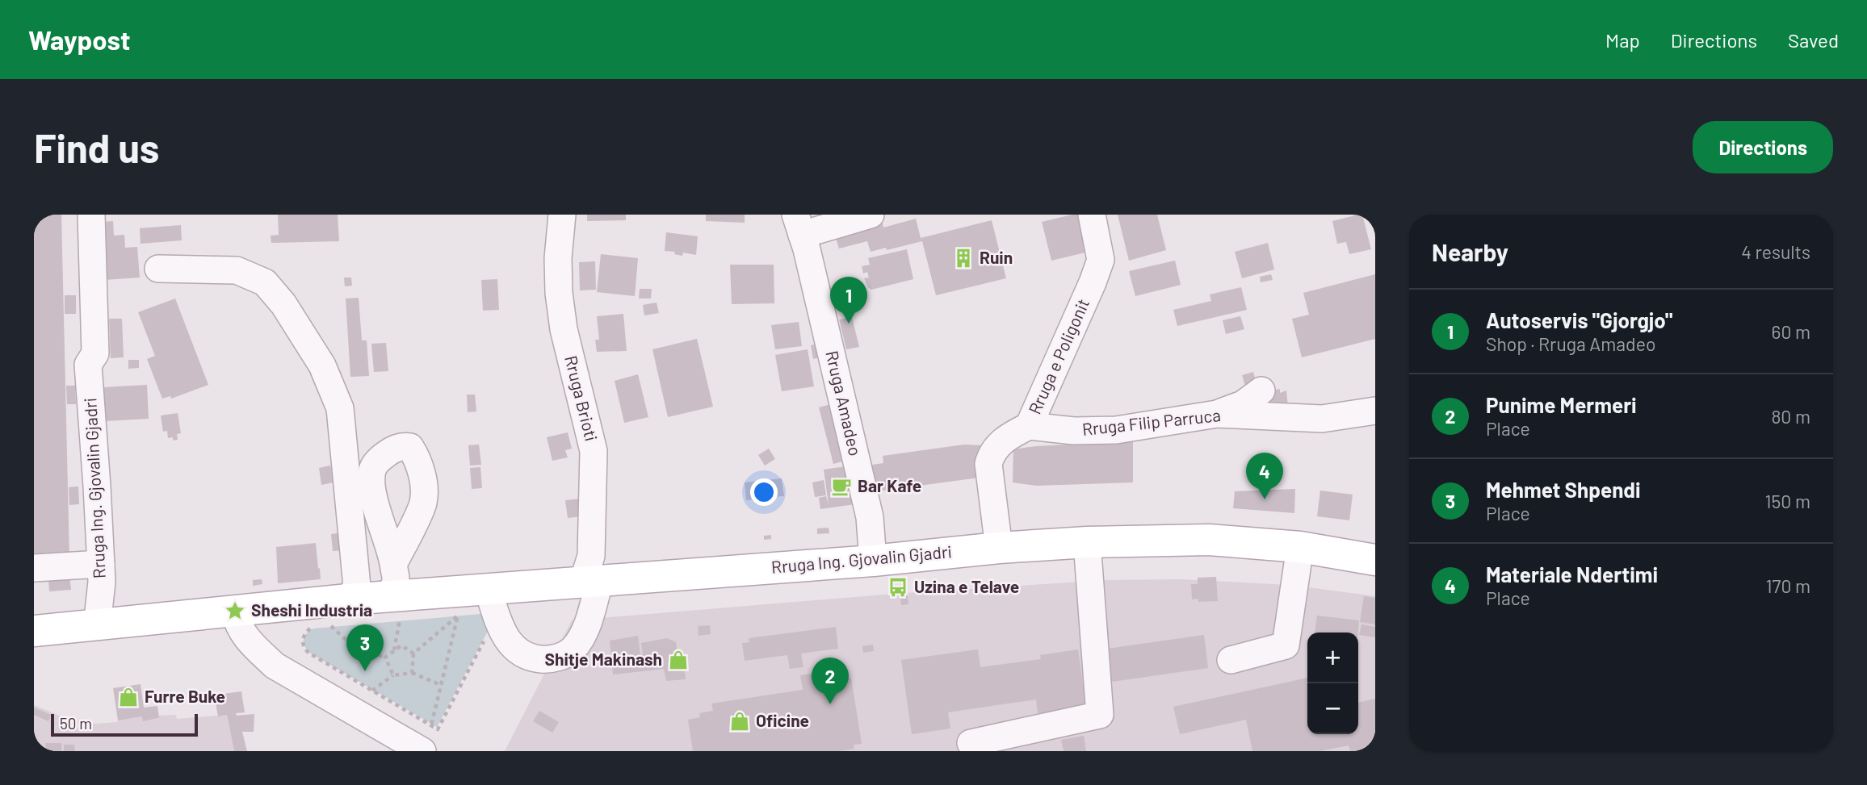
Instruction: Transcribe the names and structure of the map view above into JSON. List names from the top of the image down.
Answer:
{
  "streets": {
    "main road": ["Rruga Ing. Gjovalin Gjadri"],
    "street": [
      "Rruga e Poligonit",
      "Rruga Brioti",
      "Rruga Amadeo",
      "Rruga Filip Parruca"
    ]
  },
  "crossings": [
    ["Rruga e Poligonit", "Rruga Filip Parruca"],
    ["Rruga e Poligonit", "Rruga Ing. Gjovalin Gjadri"],
    ["Rruga Brioti", "Rruga Ing. Gjovalin Gjadri"],
    ["Rruga Amadeo", "Rruga Ing. Gjovalin Gjadri"]
  ],
  "places": {
    "building": ["Ruin"],
    "cafe": ["Bar Kafe"],
    "bus stop": ["Uzina e Telave"],
    "place": ["Sheshi Industria"],
    "shop": ["Shitje Makinash", "Furre Buke", "Oficine"]
  },
  "scale_bar": "50 m",
  "page": {
    "header": "Waypost",
    "nav": ["Map", "Directions", "Saved"],
    "buttons": "Directions",
    "title": "Find us",
    "heading": ["Nearby", "4 results"],
    "pins": [
      "1",
      "4",
      "3",
      "2"
    ],
    "list": [
      {
        "mark": "1",
        "name": "Autoservis \"Gjorgjo\"",
        "note": "Shop · Rruga Amadeo",
        "value": "60 m"
      },
      {
        "mark": "2",
        "name": "Punime Mermeri",
        "note": "Place",
        "value": "80 m"
      },
      {
        "mark": "3",
        "name": "Mehmet Shpendi",
        "note": "Place",
        "value": "150 m"
      },
      {
        "mark": "4",
        "name": "Materiale Ndertimi",
        "note": "Place",
        "value": "170 m"
      }
    ],
    "map_buttons": ["+", "−"],
    "scale": "50 m"
  }
}
